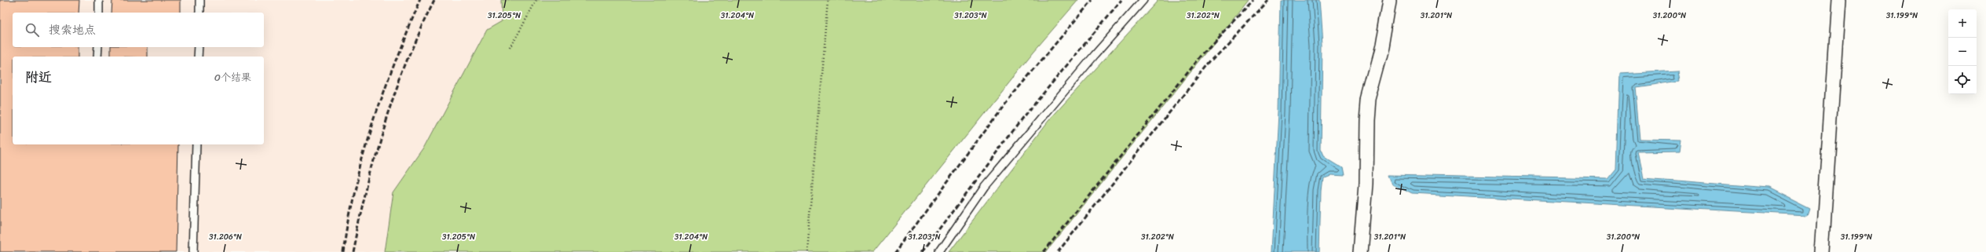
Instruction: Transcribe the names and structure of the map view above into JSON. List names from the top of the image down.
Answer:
{
  "page": {
    "map_buttons": ["+", "−"],
    "search": "搜索地点",
    "heading": ["附近", "0个结果"]
  },
  "coordinates": [
    "31.205°N",
    "31.204°N",
    "31.203°N",
    "31.202°N",
    "31.201°N",
    "31.200°N",
    "31.199°N",
    "31.206°N"
  ]
}
